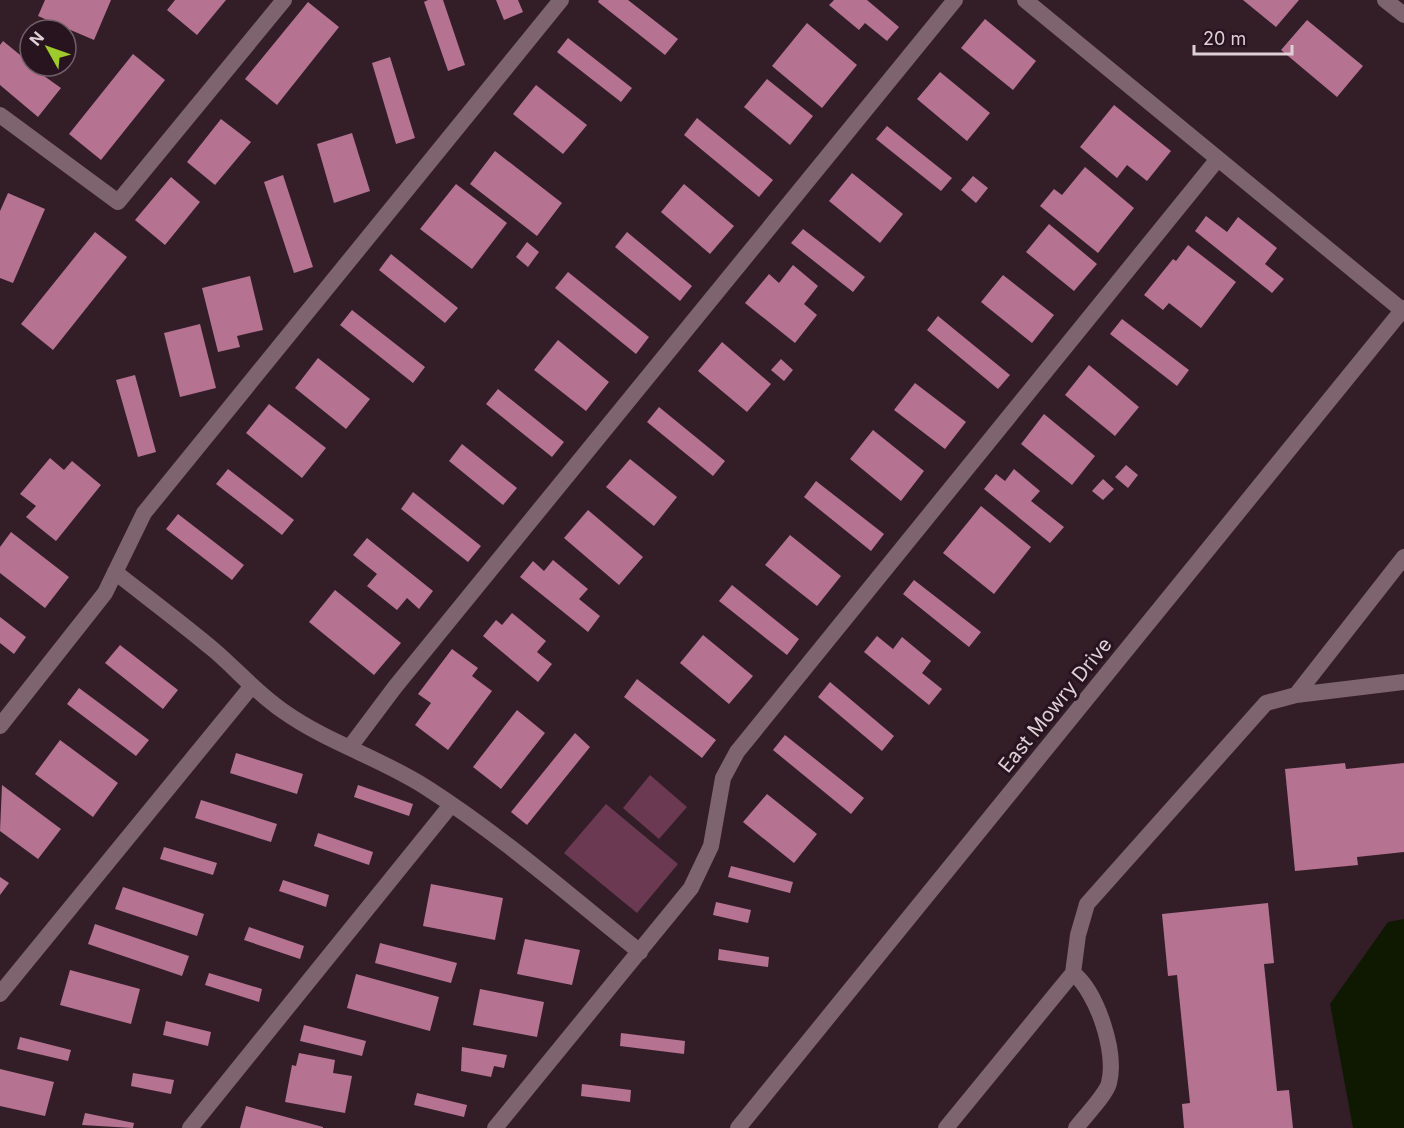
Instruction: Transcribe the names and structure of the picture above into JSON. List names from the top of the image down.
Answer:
{
  "streets": {
    "street": ["East Mowry Drive"]
  },
  "scale_bar": "20 m",
  "north": "top left"
}
